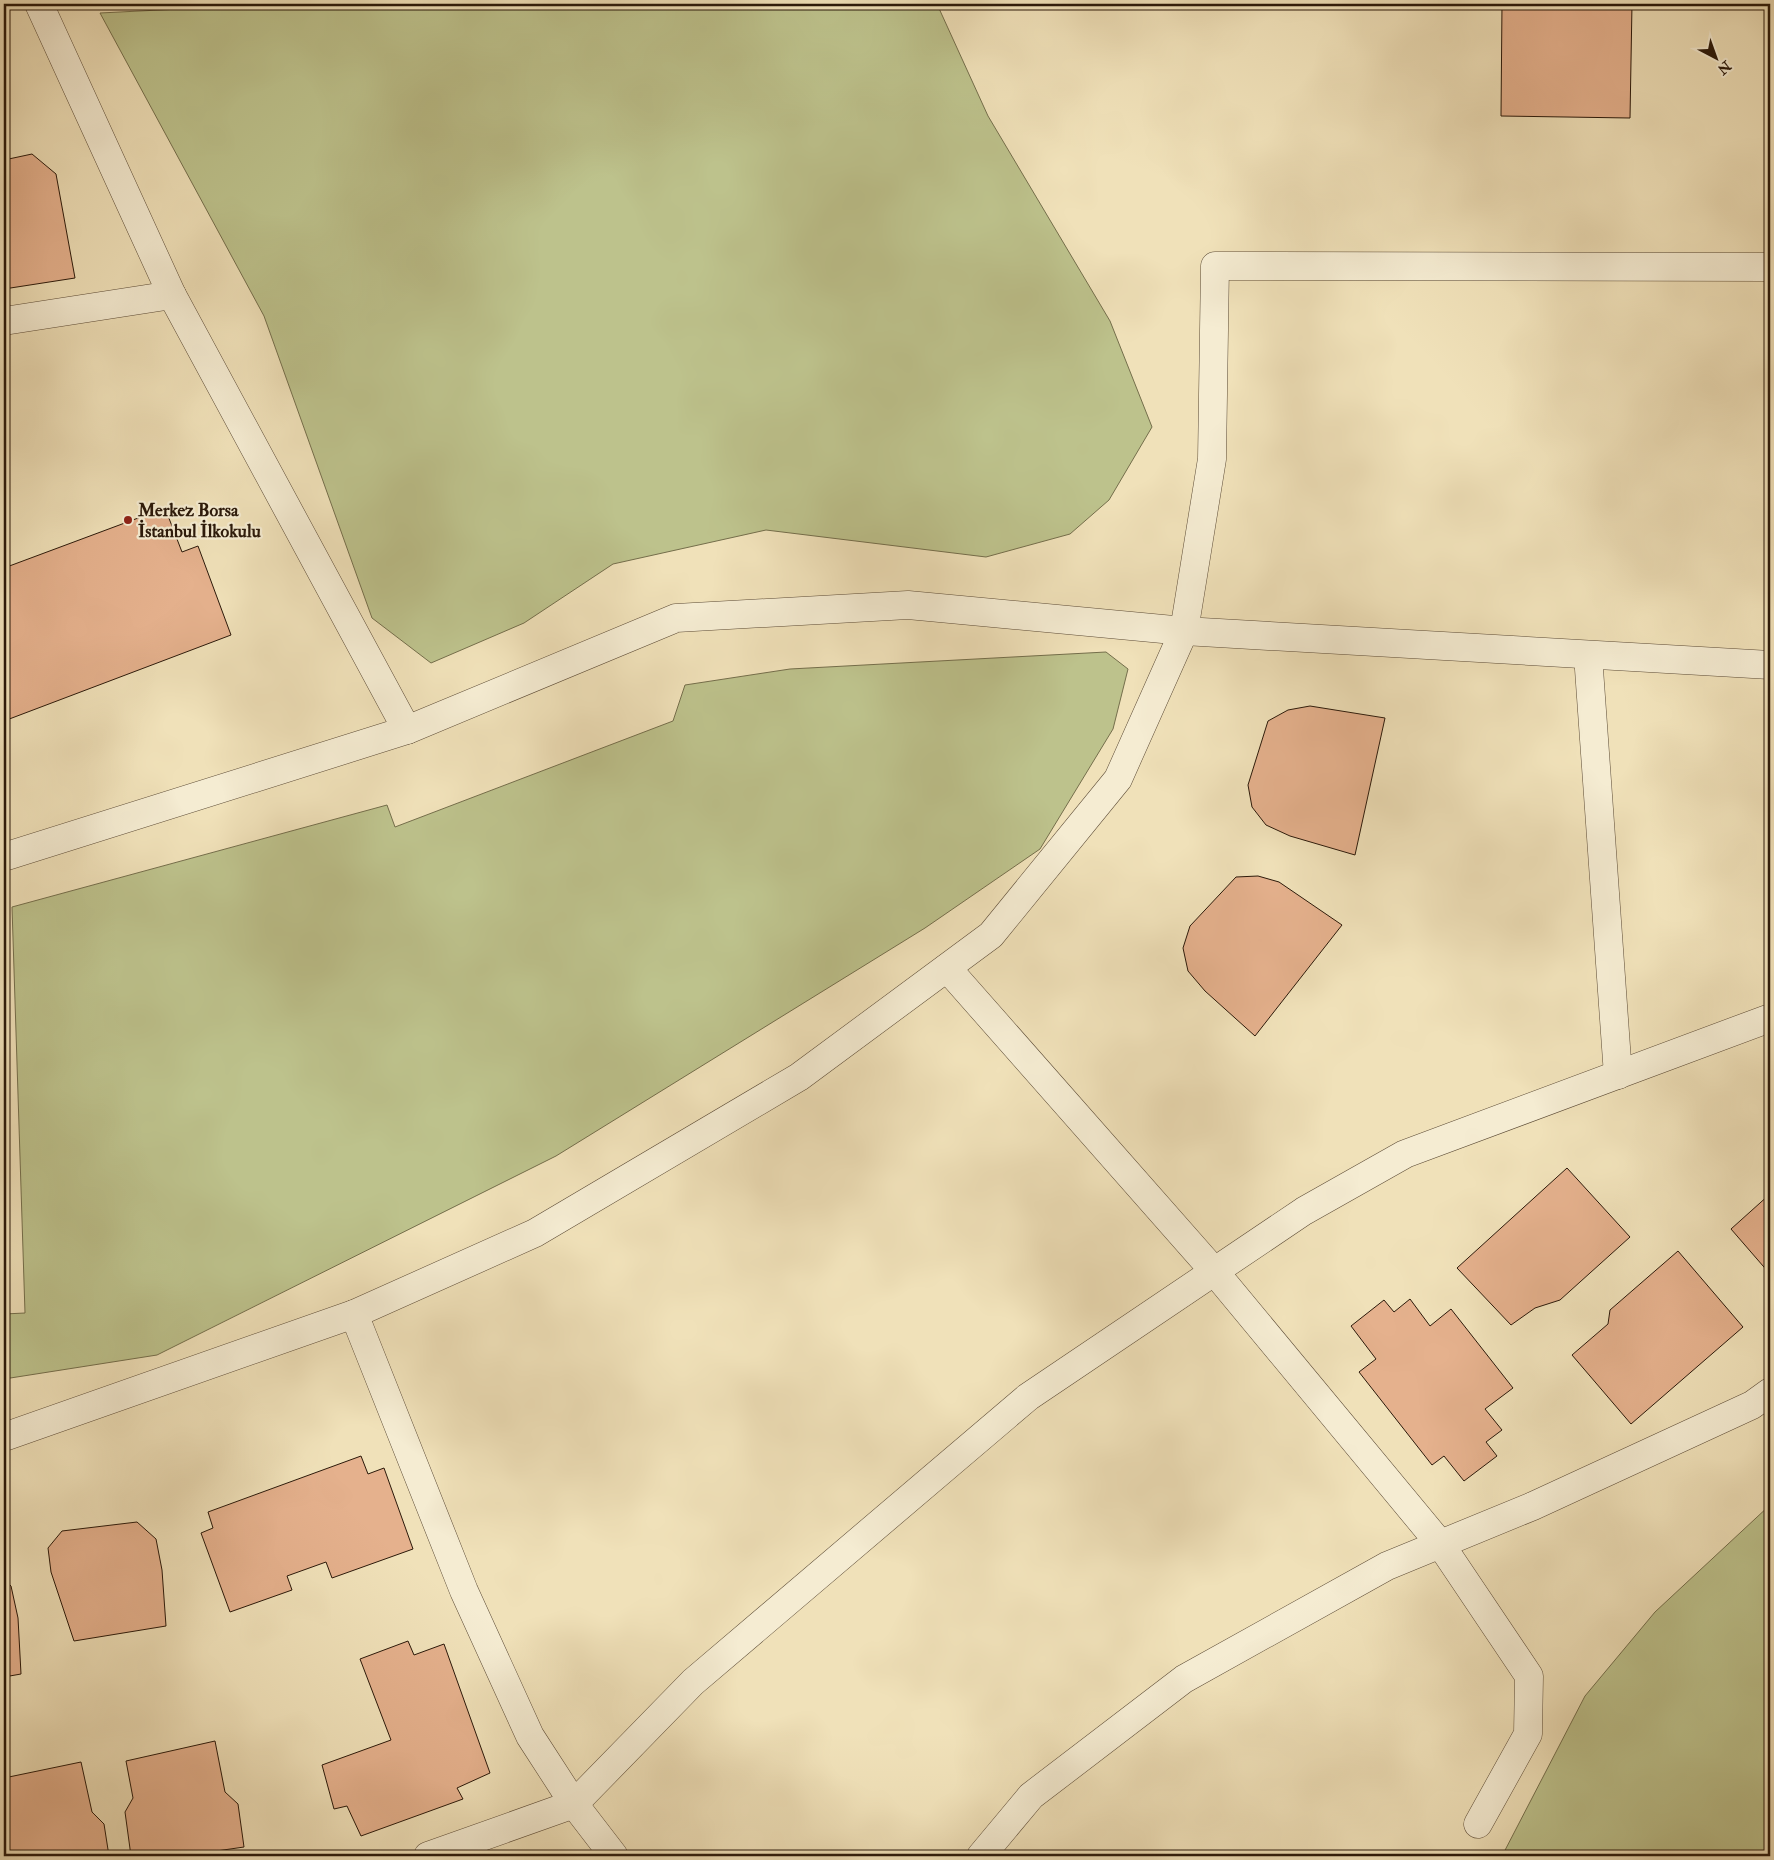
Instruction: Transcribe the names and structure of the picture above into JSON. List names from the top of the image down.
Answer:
{
  "places": ["Merkez Borsa İstanbul İlkokulu"],
  "north": "bottom right"
}
